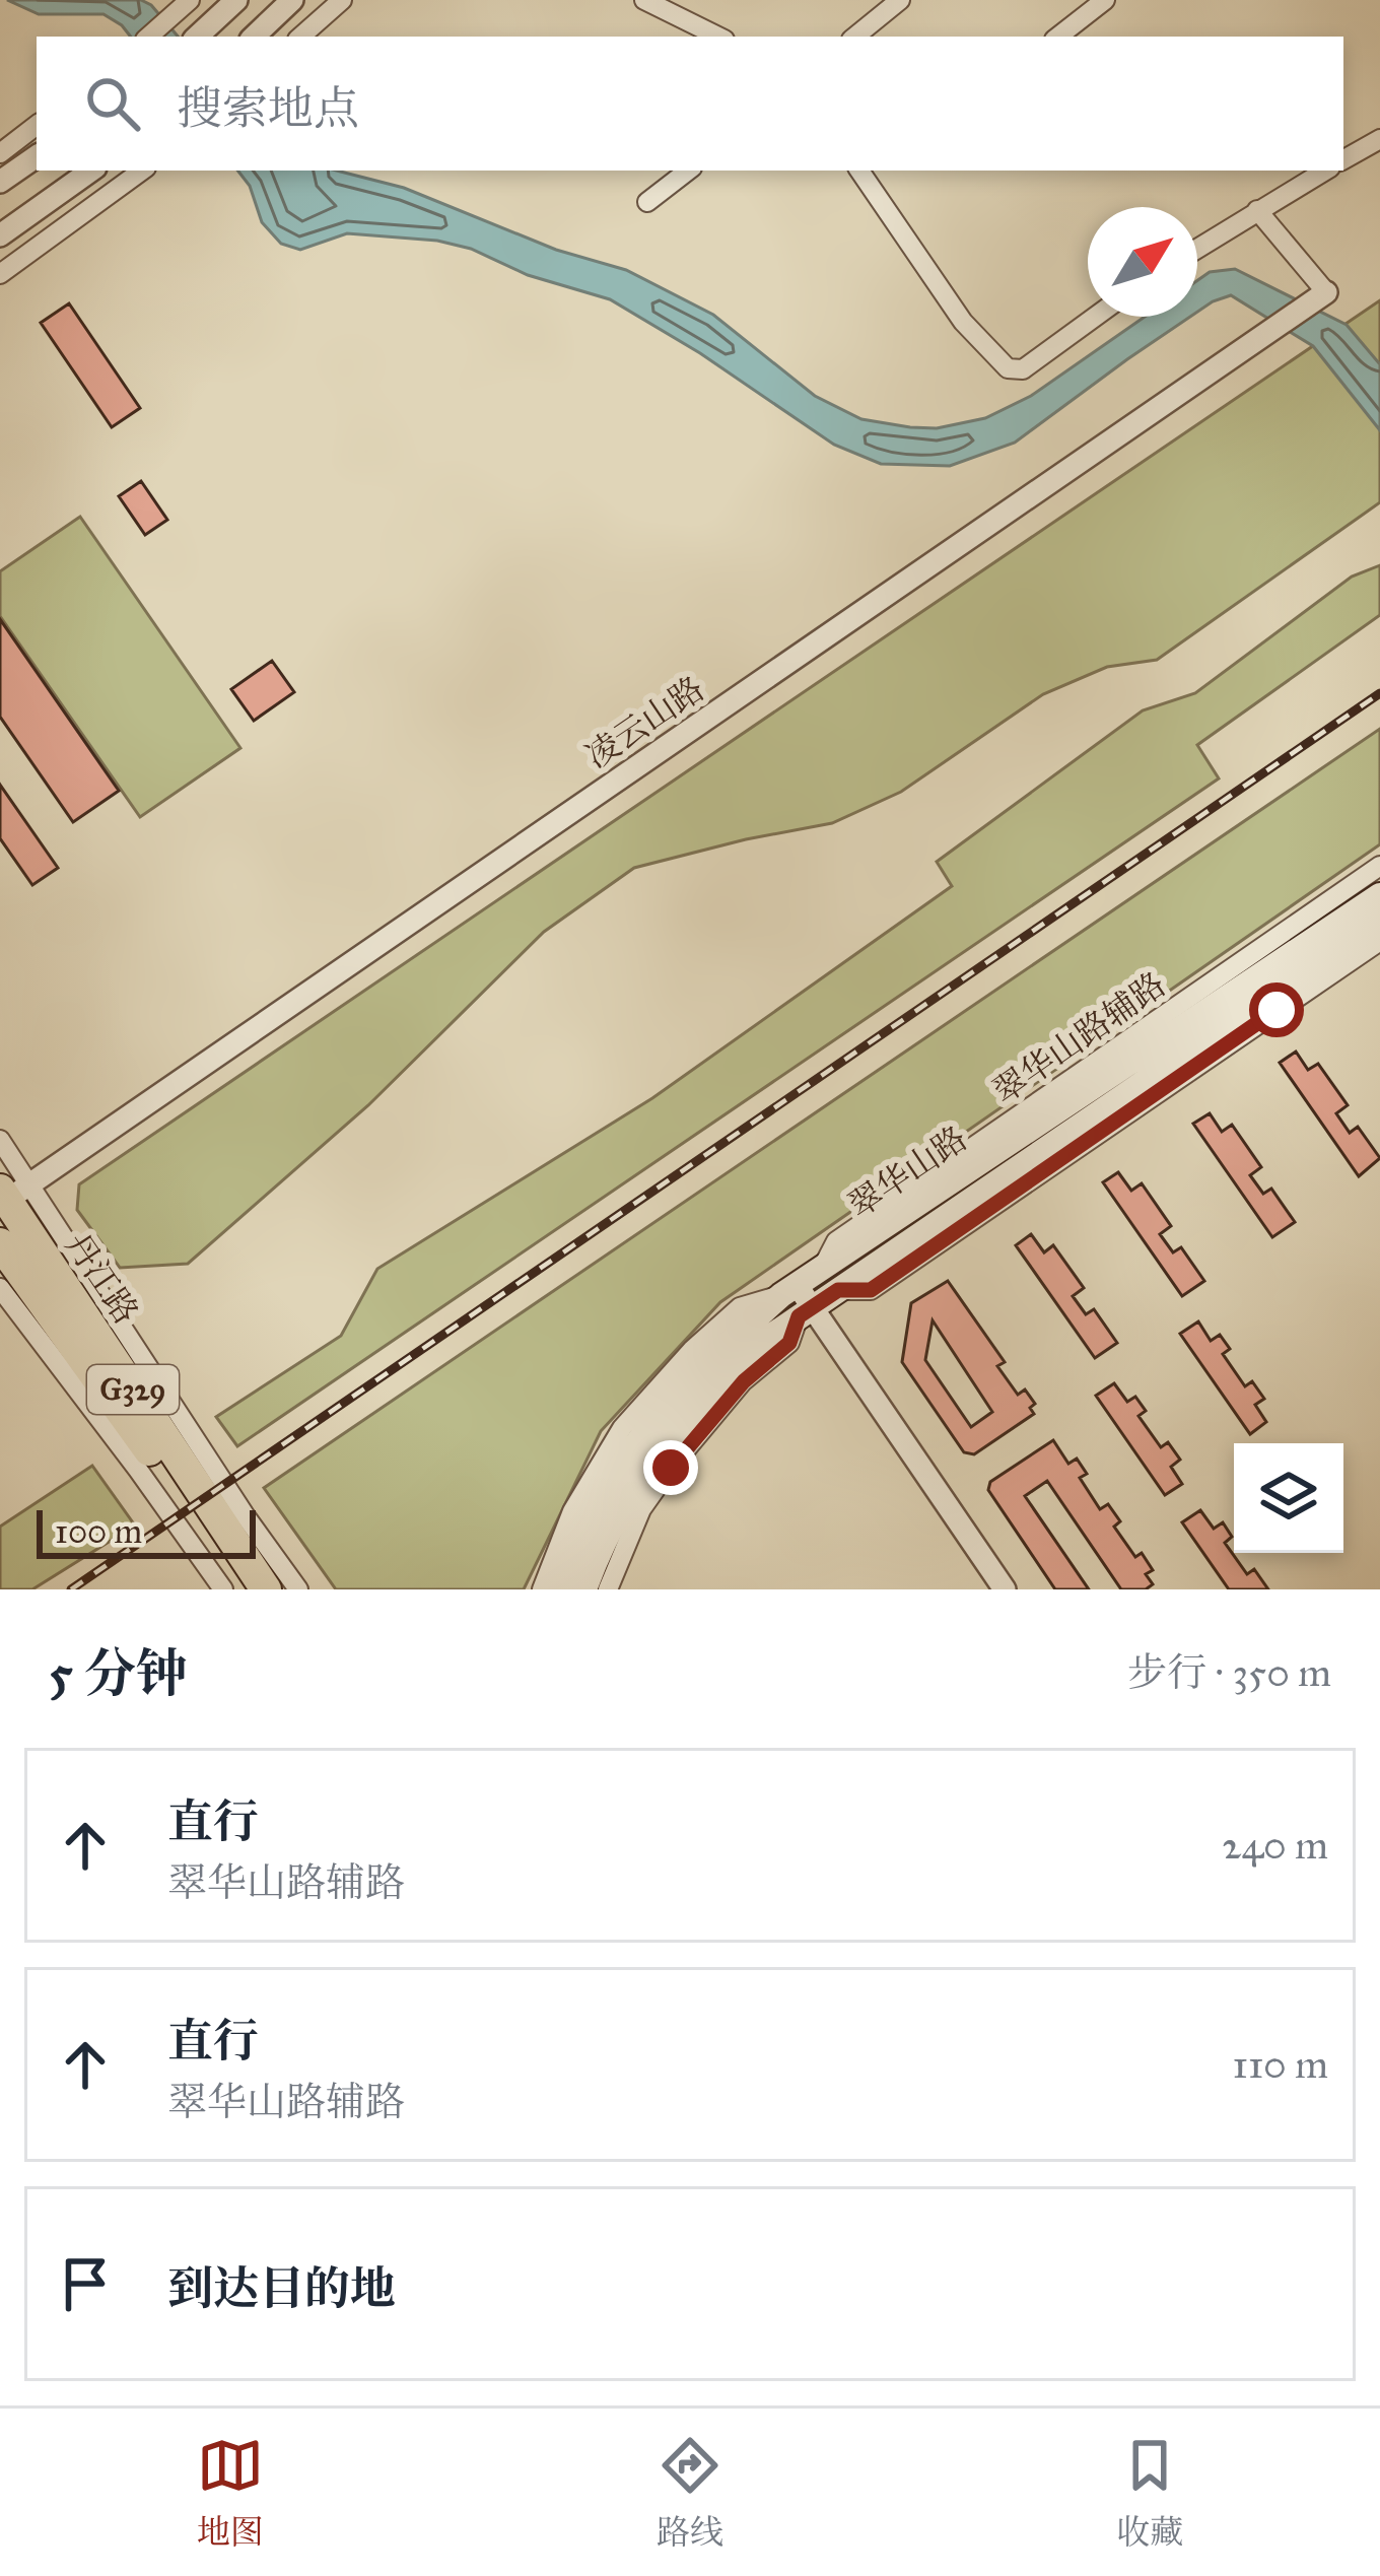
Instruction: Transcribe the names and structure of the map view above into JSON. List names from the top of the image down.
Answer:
{
  "streets": {
    "highway": ["丹江路", "G329"],
    "main road": ["翠华山路"],
    "street": ["凌云山路", "翠华山路辅路"]
  },
  "crossings": [
    ["凌云山路", "丹江路"],
    ["翠华山路辅路", "翠华山路"]
  ],
  "scale_bar": "100 m",
  "north": "top right",
  "page": {
    "search": "搜索地点",
    "scale": "100 m",
    "heading": ["5 分钟", "步行 · 350 m"],
    "list": [
      ["直行", "翠华山路辅路", "240 m"],
      ["直行", "翠华山路辅路", "110 m"],
      "到达目的地"
    ],
    "nav": ["地图", "路线", "收藏"]
  }
}
